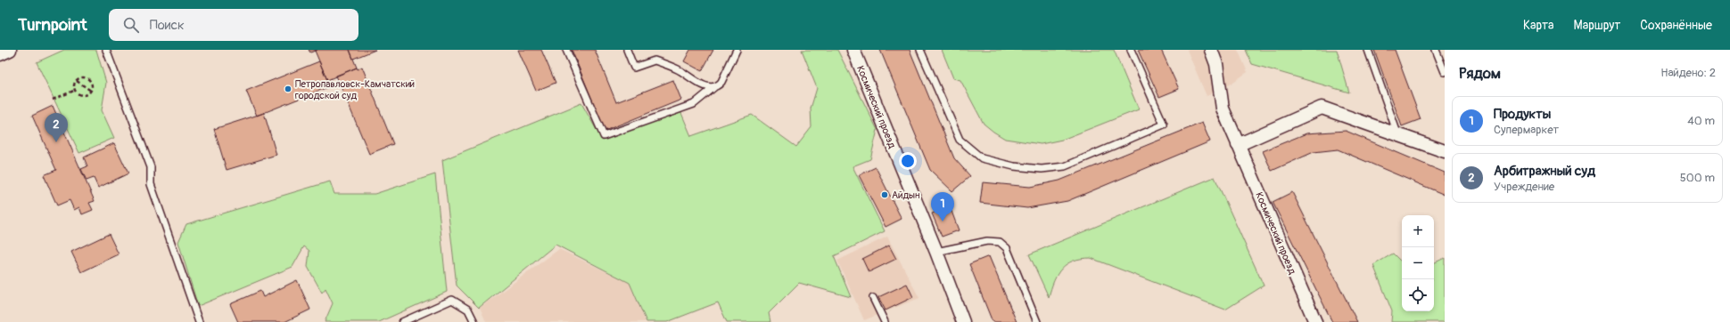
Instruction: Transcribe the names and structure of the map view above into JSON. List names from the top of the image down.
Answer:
{
  "streets": {
    "street": ["Космический проезд"]
  },
  "places": ["Петропавловск-Камчатский городской суд", "Айдын"],
  "page": {
    "header": "Turnpoint",
    "search": "Поиск",
    "nav": ["Карта", "Маршрут", "Сохранённые"],
    "heading": ["Рядом", "Найдено: 2"],
    "list": [
      {
        "mark": "1",
        "name": "Продукты",
        "note": "Супермаркет",
        "value": "40 m"
      },
      {
        "mark": "2",
        "name": "Арбитражный суд",
        "note": "Учреждение",
        "value": "500 m"
      }
    ],
    "pins": ["2", "1"],
    "map_buttons": ["+", "−"]
  }
}
